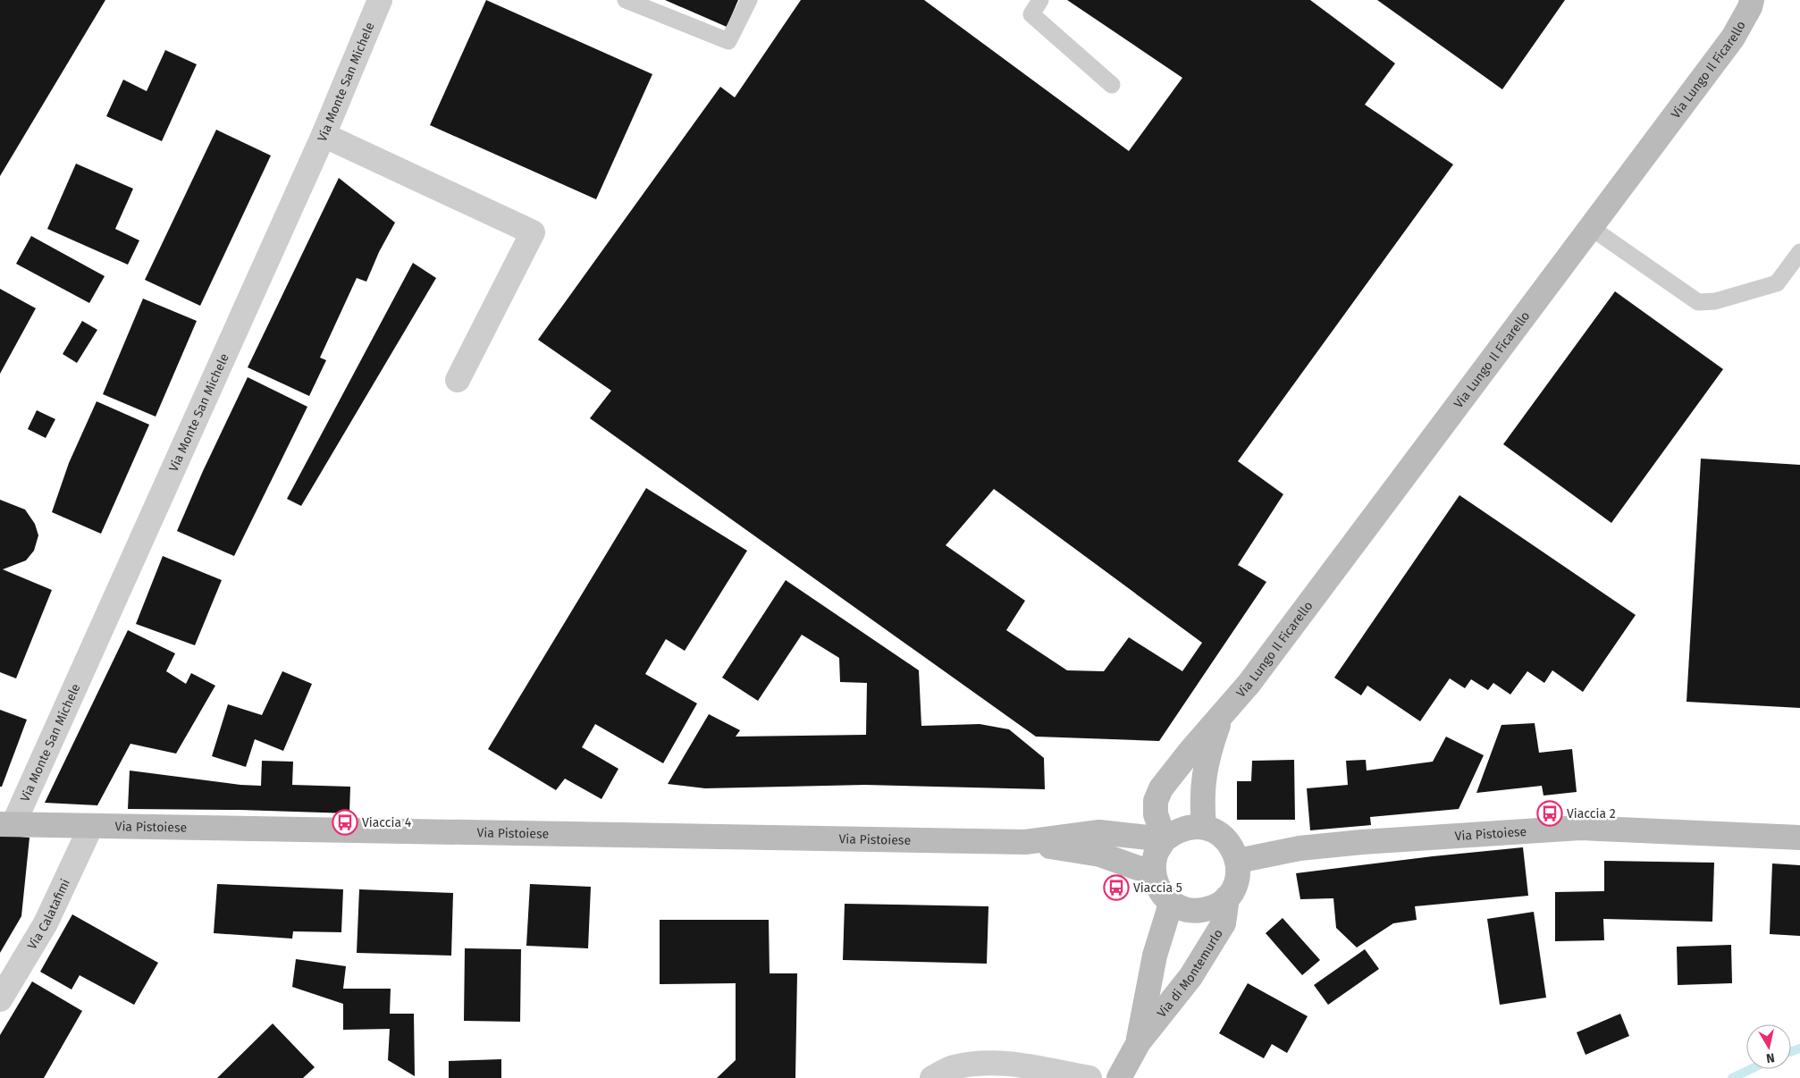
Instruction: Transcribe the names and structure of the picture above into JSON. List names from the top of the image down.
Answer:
{
  "streets": {
    "main road": ["Via Lungo Il Ficarello", "Via Pistoiese", "Via di Montemurlo"],
    "street": ["Via Monte San Michele", "Via Calatafimi"]
  },
  "crossings": [
    ["Via Lungo Il Ficarello", "Via Pistoiese"],
    ["Via Lungo Il Ficarello", "Via di Montemurlo"],
    ["Via Monte San Michele", "Via Pistoiese"],
    ["Via Pistoiese", "Via Calatafimi"],
    ["Via Pistoiese", "Via di Montemurlo"]
  ],
  "places": {
    "bus stop": ["Viaccia 2", "Viaccia 4", "Viaccia 5"]
  },
  "north": "bottom"
}
